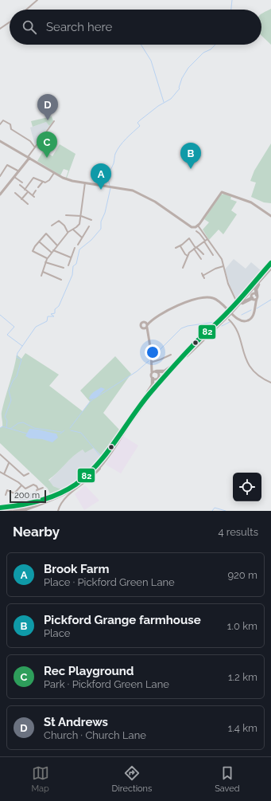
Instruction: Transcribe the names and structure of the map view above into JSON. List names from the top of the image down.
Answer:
{
  "lines": ["transit line 82"],
  "scale_bar": "200 m",
  "page": {
    "search": "Search here",
    "pins": [
      "D",
      "C",
      "B",
      "A"
    ],
    "scale": "200 m",
    "heading": ["Nearby", "4 results"],
    "list": [
      {
        "mark": "A",
        "name": "Brook Farm",
        "note": "Place · Pickford Green Lane",
        "value": "920 m"
      },
      {
        "mark": "B",
        "name": "Pickford Grange farmhouse",
        "note": "Place",
        "value": "1.0 km"
      },
      {
        "mark": "C",
        "name": "Rec Playground",
        "note": "Park · Pickford Green Lane",
        "value": "1.2 km"
      },
      {
        "mark": "D",
        "name": "St Andrews",
        "note": "Church · Church Lane",
        "value": "1.4 km"
      }
    ],
    "nav": ["Map", "Directions", "Saved"]
  }
}
